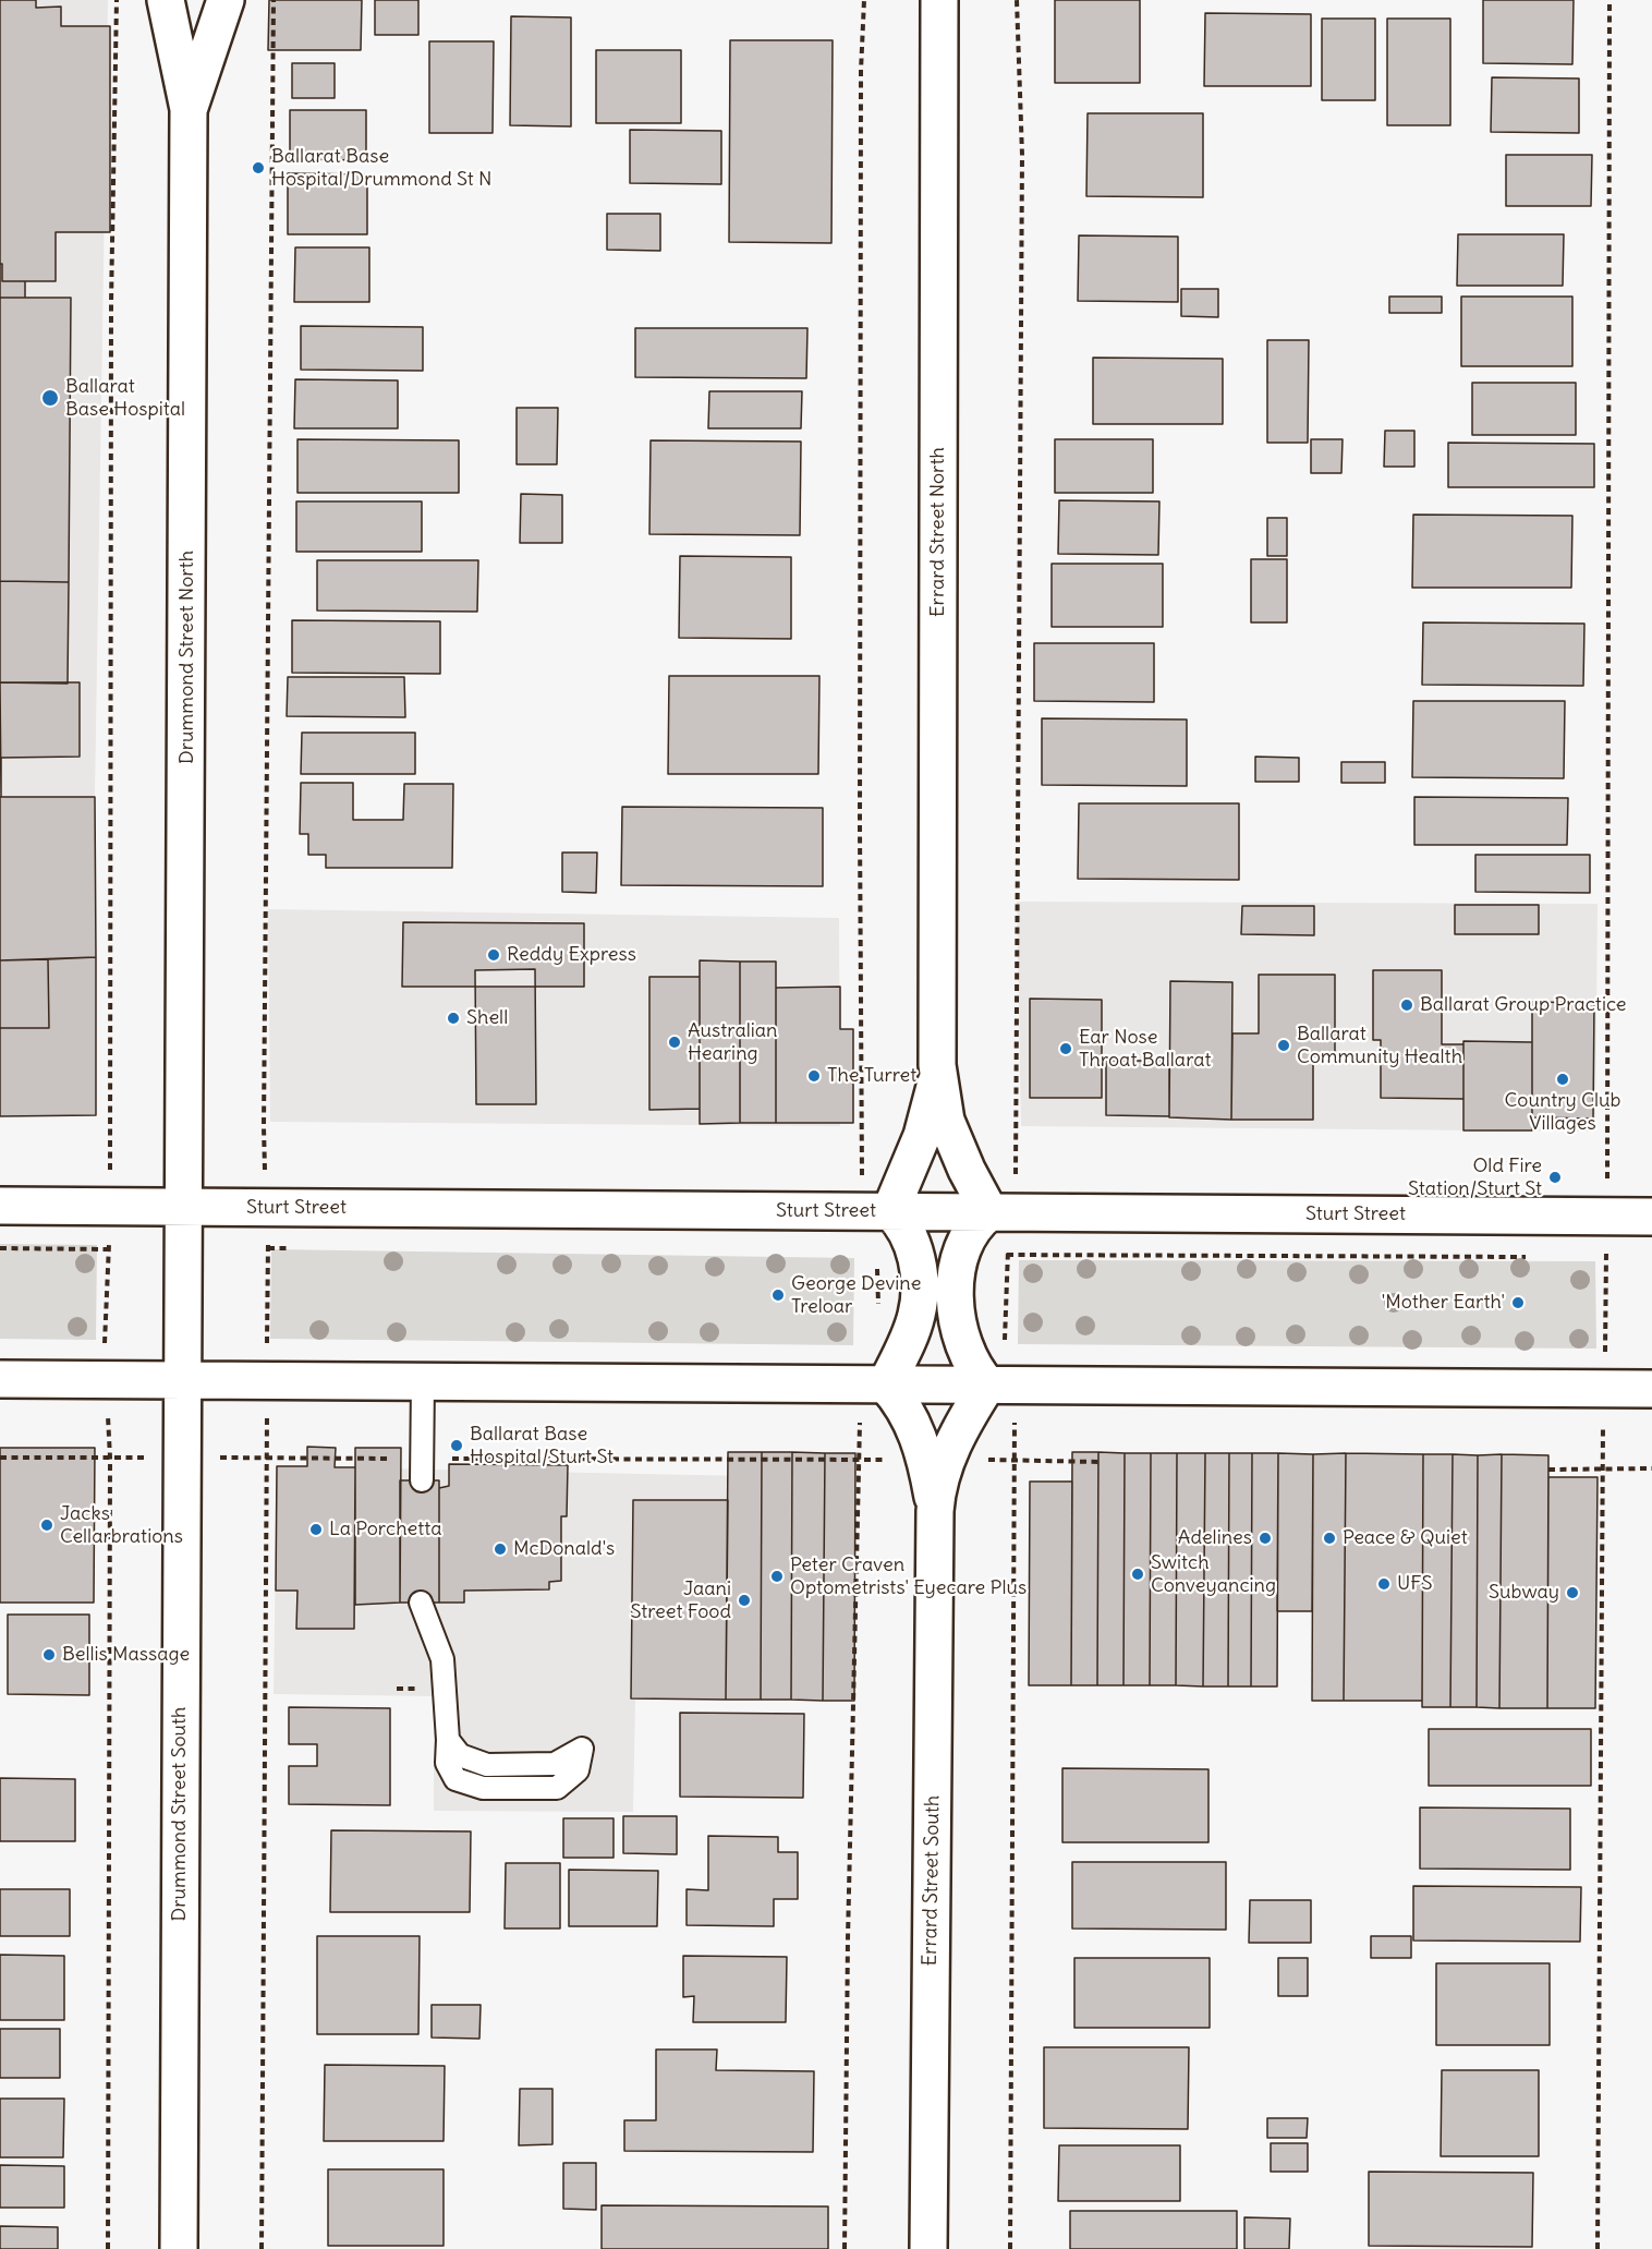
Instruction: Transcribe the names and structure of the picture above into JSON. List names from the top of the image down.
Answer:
{
  "streets": {
    "main road": [
      "Errard Street North",
      "Drummond Street North",
      "Sturt Street",
      "Drummond Street South",
      "Errard Street South"
    ]
  },
  "crossings": [
    ["Errard Street North", "Sturt Street"],
    ["Drummond Street North", "Sturt Street"],
    ["Drummond Street North", "Drummond Street South"]
  ],
  "places": [
    "Ballarat Base Hospital/Drummond St N",
    "Ballarat Base Hospital",
    "Reddy Express",
    "Ballarat Group Practice",
    "Shell",
    "Australian Hearing",
    "Ballarat Community Health",
    "Ear Nose Throat Ballarat",
    "The Turret",
    "Country Club Villages",
    "Old Fire Station/Sturt St",
    "George Devine Treloar",
    "'Mother Earth'",
    "Ballarat Base Hospital/Sturt St",
    "Jacks Cellarbrations",
    "La Porchetta",
    "Adelines",
    "Peace & Quiet",
    "McDonald's",
    "Switch Conveyancing",
    "Peter Craven Optometrists' Eyecare Plus",
    "UFS",
    "Subway",
    "Jaani Street Food",
    "Bellis Massage"
  ]
}
